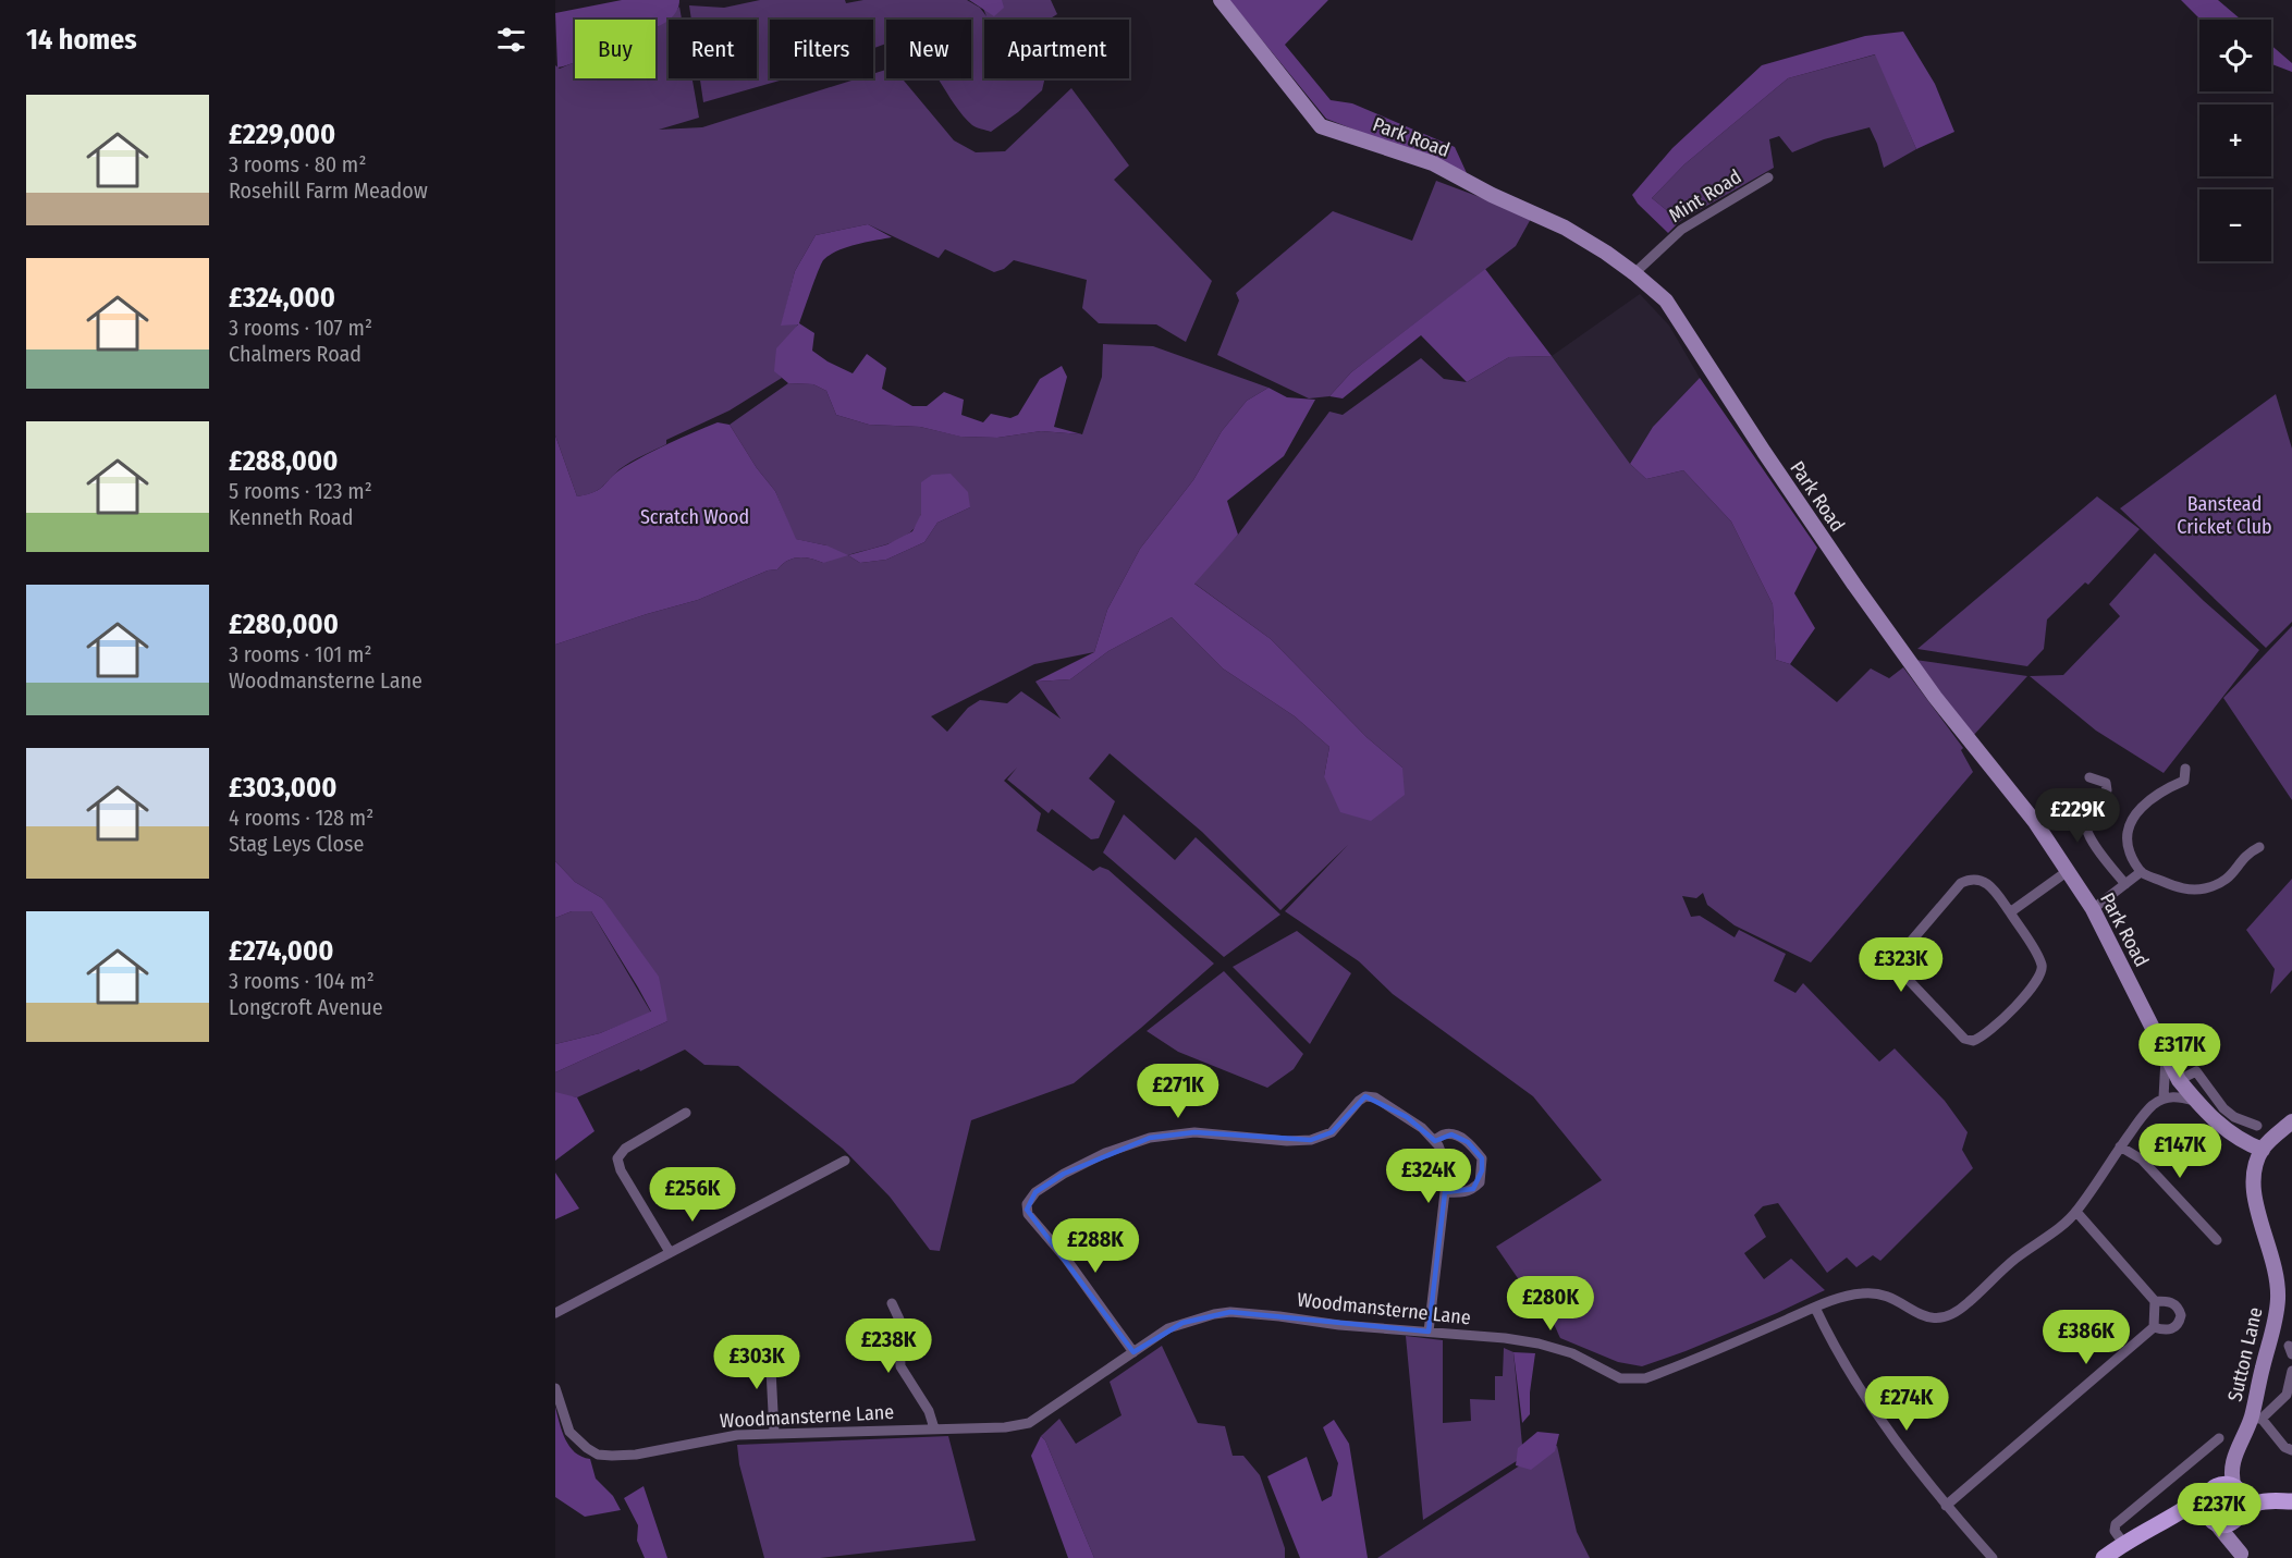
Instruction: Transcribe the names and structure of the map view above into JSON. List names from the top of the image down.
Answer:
{
  "streets": {
    "street": [
      "Park Road",
      "Mint Road",
      "Woodmansterne Lane",
      "Sutton Lane"
    ]
  },
  "crossings": [
    ["Park Road", "Mint Road"],
    ["Park Road", "Sutton Lane"]
  ],
  "parks": ["Banstead Cricket Club", "Scratch Wood"],
  "page": {
    "heading": "14 homes",
    "map_buttons": ["+", "−"],
    "chip": [
      "Buy",
      "Rent",
      "Filters",
      "New",
      "Apartment"
    ],
    "list": [
      {
        "name": "£229,000",
        "note": "3 rooms · 80 m² · Rosehill Farm Meadow"
      },
      {
        "name": "£324,000",
        "note": "3 rooms · 107 m² · Chalmers Road"
      },
      {
        "name": "£288,000",
        "note": "5 rooms · 123 m² · Kenneth Road"
      },
      {
        "name": "£280,000",
        "note": "3 rooms · 101 m² · Woodmansterne Lane"
      },
      {
        "name": "£303,000",
        "note": "4 rooms · 128 m² · Stag Leys Close"
      },
      {
        "name": "£274,000",
        "note": "3 rooms · 104 m² · Longcroft Avenue"
      }
    ],
    "price": [
      "£229K",
      "£323K",
      "£317K",
      "£271K",
      "£147K",
      "£324K",
      "£256K",
      "£288K",
      "£280K",
      "£386K",
      "£238K",
      "£303K",
      "£274K",
      "£237K"
    ]
  }
}
